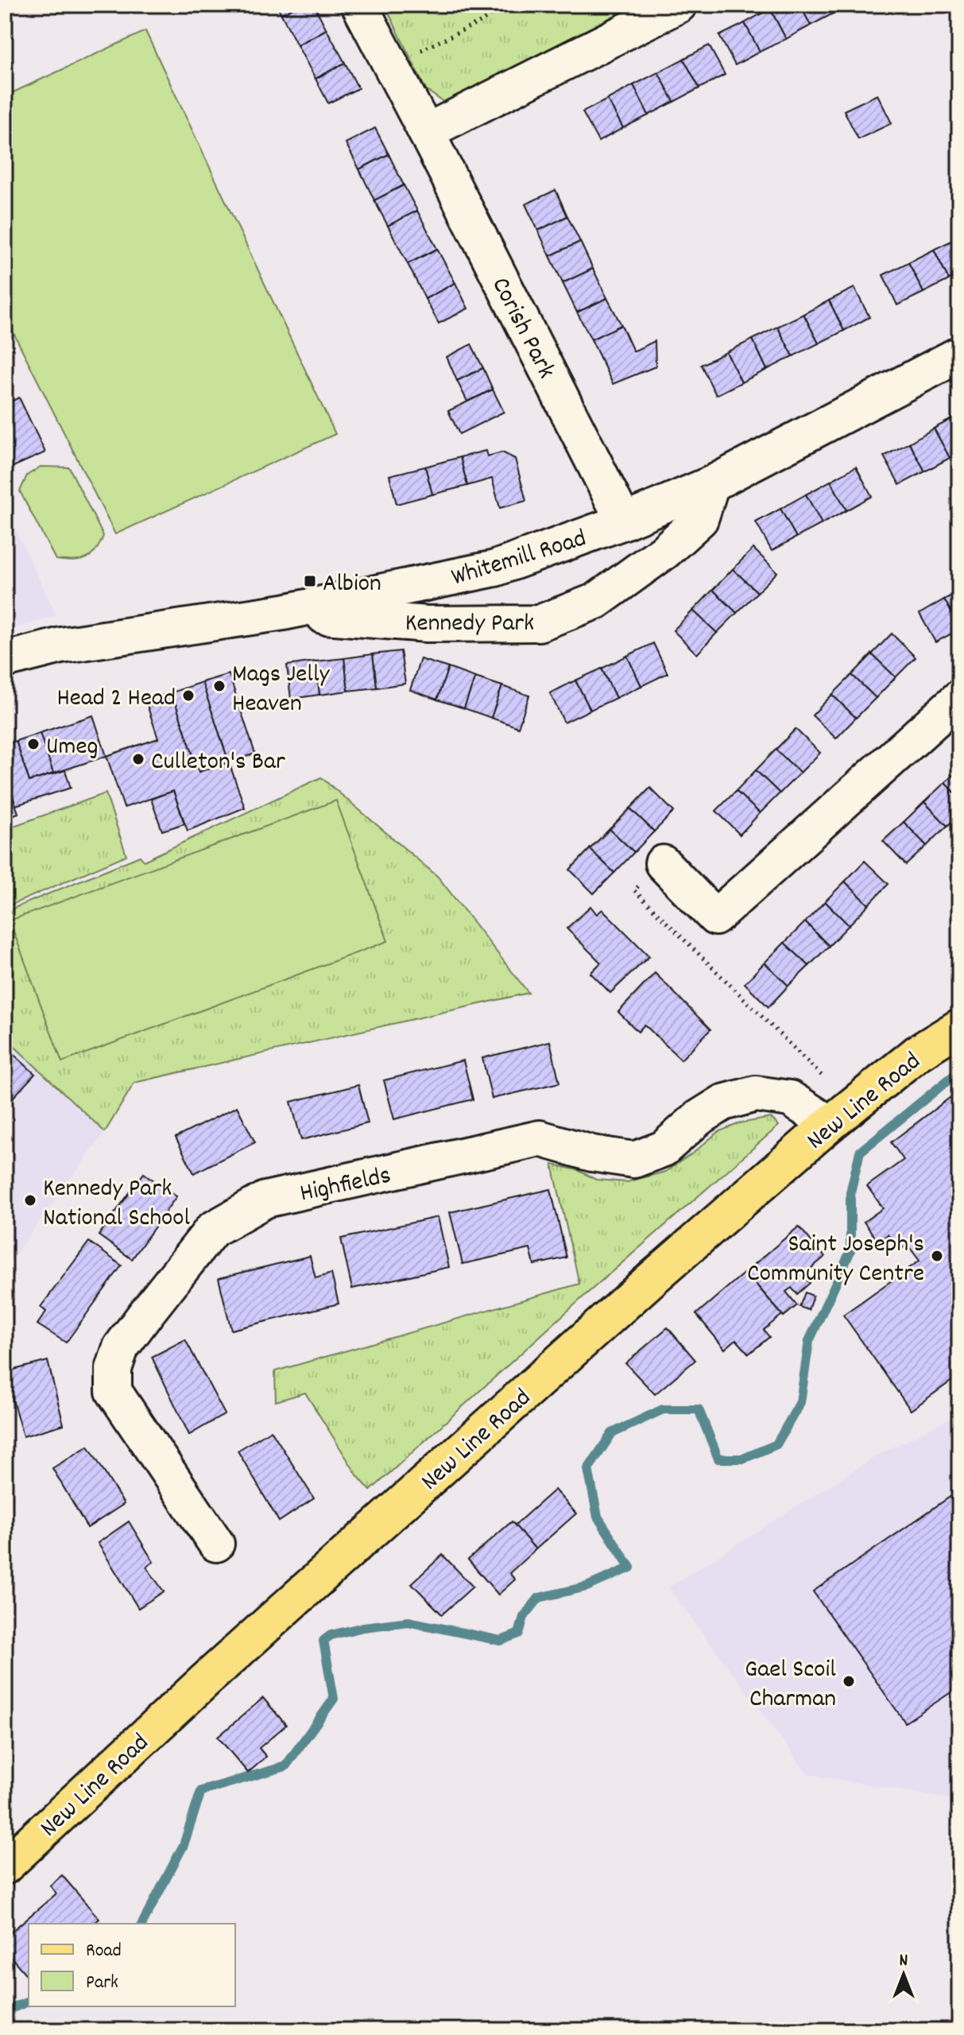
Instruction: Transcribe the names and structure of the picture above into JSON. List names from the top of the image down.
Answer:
{
  "streets": {
    "main road": ["New Line Road"],
    "street": [
      "Corish Park",
      "Whitemill Road",
      "Kennedy Park",
      "Highfields"
    ]
  },
  "crossings": [
    ["Corish Park", "Whitemill Road"],
    ["Whitemill Road", "Kennedy Park"],
    ["New Line Road", "Highfields"]
  ],
  "places": {
    "transit": ["Albion"],
    "other": [
      "Mags Jelly Heaven",
      "Head 2 Head",
      "Umeg",
      "Culleton's Bar",
      "Kennedy Park National School",
      "Saint Joseph's Community Centre",
      "Gael Scoil Charman"
    ]
  },
  "legend": ["Road", "Park"],
  "north": "top"
}
